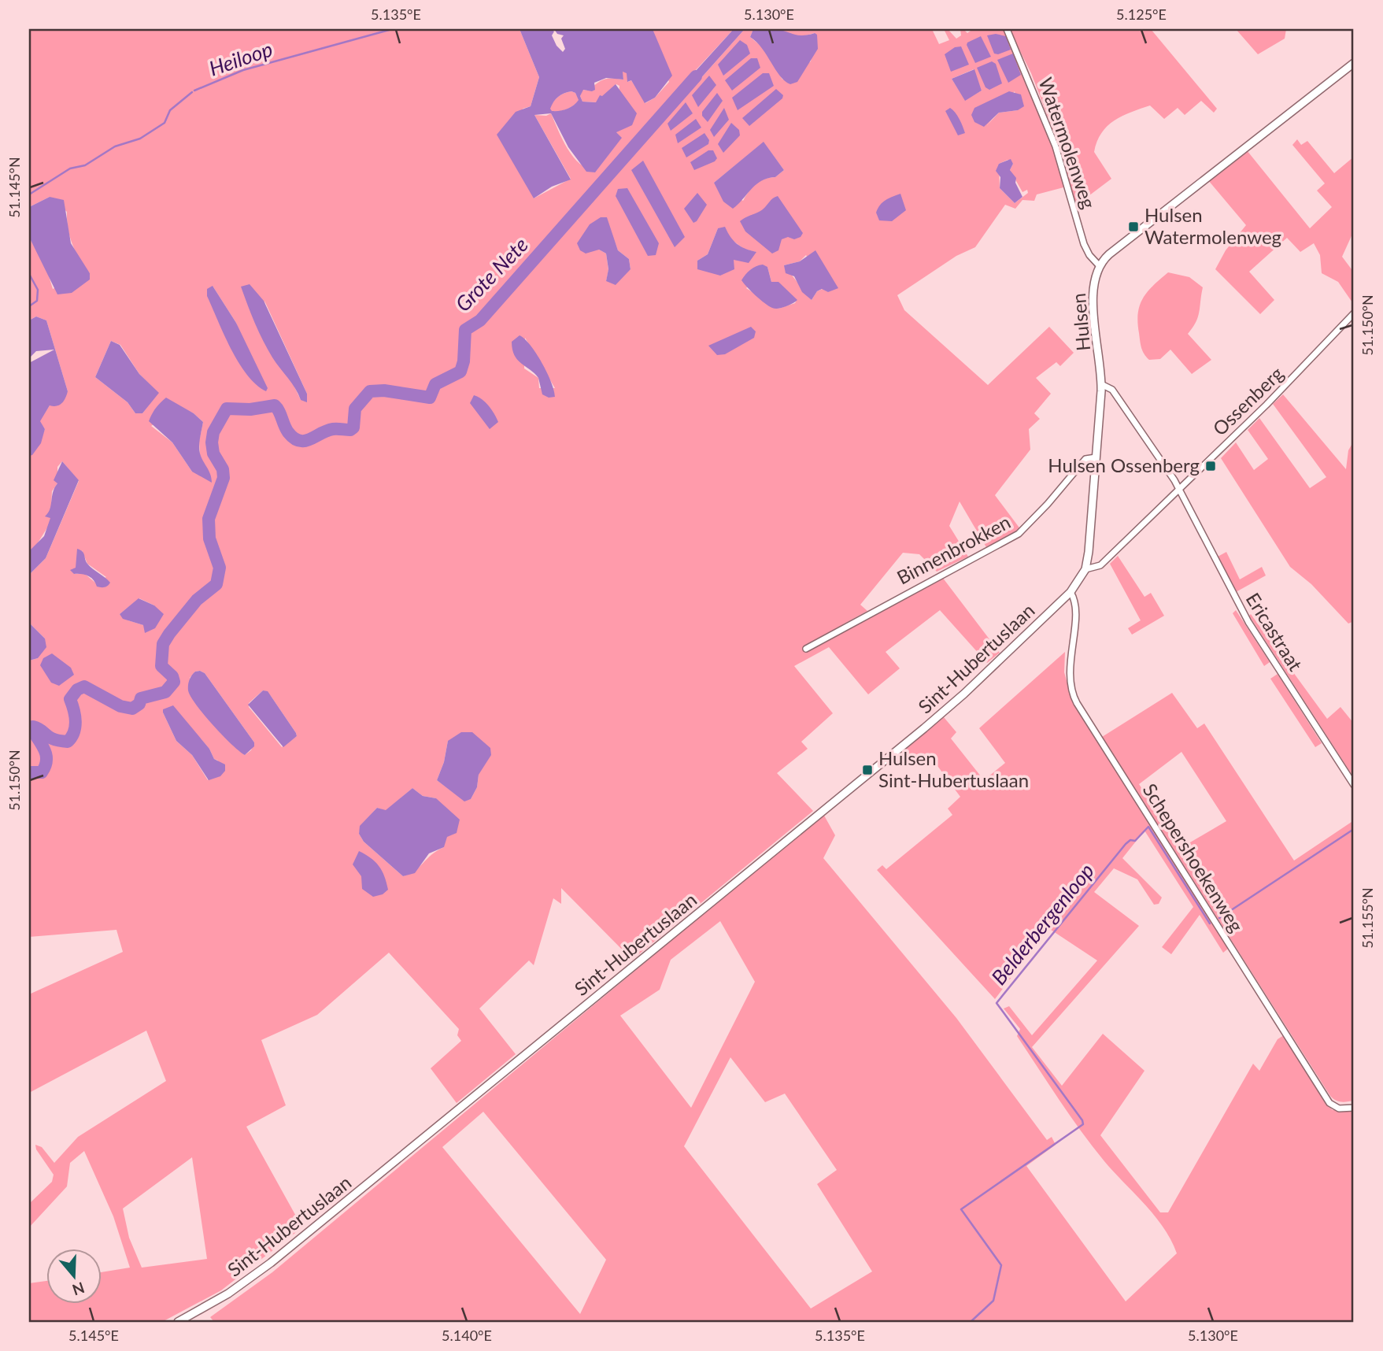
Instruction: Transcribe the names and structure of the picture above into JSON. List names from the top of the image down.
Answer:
{
  "streets": {
    "street": [
      "Watermolenweg",
      "Hulsen",
      "Ossenberg",
      "Binnenbrokken",
      "Ericastraat",
      "Sint-Hubertuslaan",
      "Schepershoekenweg"
    ]
  },
  "crossings": [
    ["Watermolenweg", "Hulsen"],
    ["Hulsen", "Ossenberg"],
    ["Hulsen", "Binnenbrokken"],
    ["Hulsen", "Ericastraat"],
    ["Hulsen", "Sint-Hubertuslaan"],
    ["Ossenberg", "Ericastraat"],
    ["Ossenberg", "Sint-Hubertuslaan"],
    ["Sint-Hubertuslaan", "Schepershoekenweg"]
  ],
  "water": ["Heiloop", "Grote Nete", "Belderbergenloop"],
  "places": {
    "transit": ["Hulsen Watermolenweg", "Hulsen Ossenberg", "Hulsen Sint-Hubertuslaan"]
  },
  "north": "bottom",
  "coordinates": [
    "5.135°E",
    "5.130°E",
    "5.125°E",
    "51.145°N",
    "51.150°N",
    "51.155°N",
    "5.145°E",
    "5.140°E"
  ]
}
